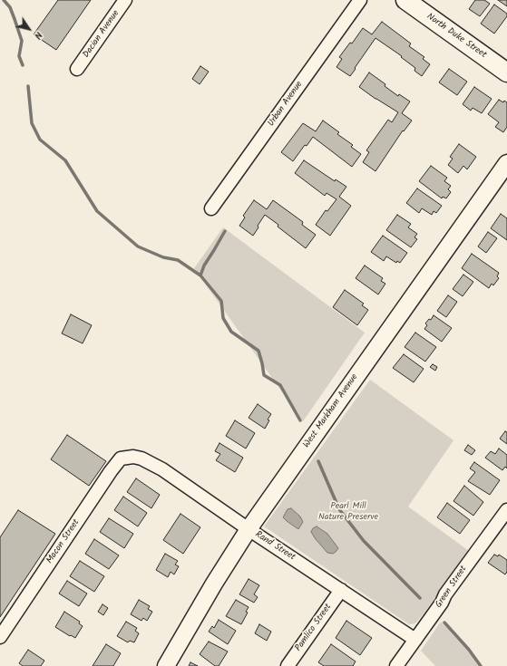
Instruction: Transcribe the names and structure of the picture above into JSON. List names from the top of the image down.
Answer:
{
  "streets": {
    "main road": ["North Duke Street"],
    "street": [
      "Dacian Avenue",
      "Urban Avenue",
      "West Markham Avenue",
      "Macon Street",
      "Rand Street",
      "Green Street",
      "Pamlico Street"
    ]
  },
  "crossings": [
    ["West Markham Avenue", "Rand Street"],
    ["Macon Street", "Rand Street"],
    ["Rand Street", "Green Street"],
    ["Rand Street", "Pamlico Street"]
  ],
  "parks": ["Pearl Mill Nature Preserve"],
  "north": "bottom right"
}
